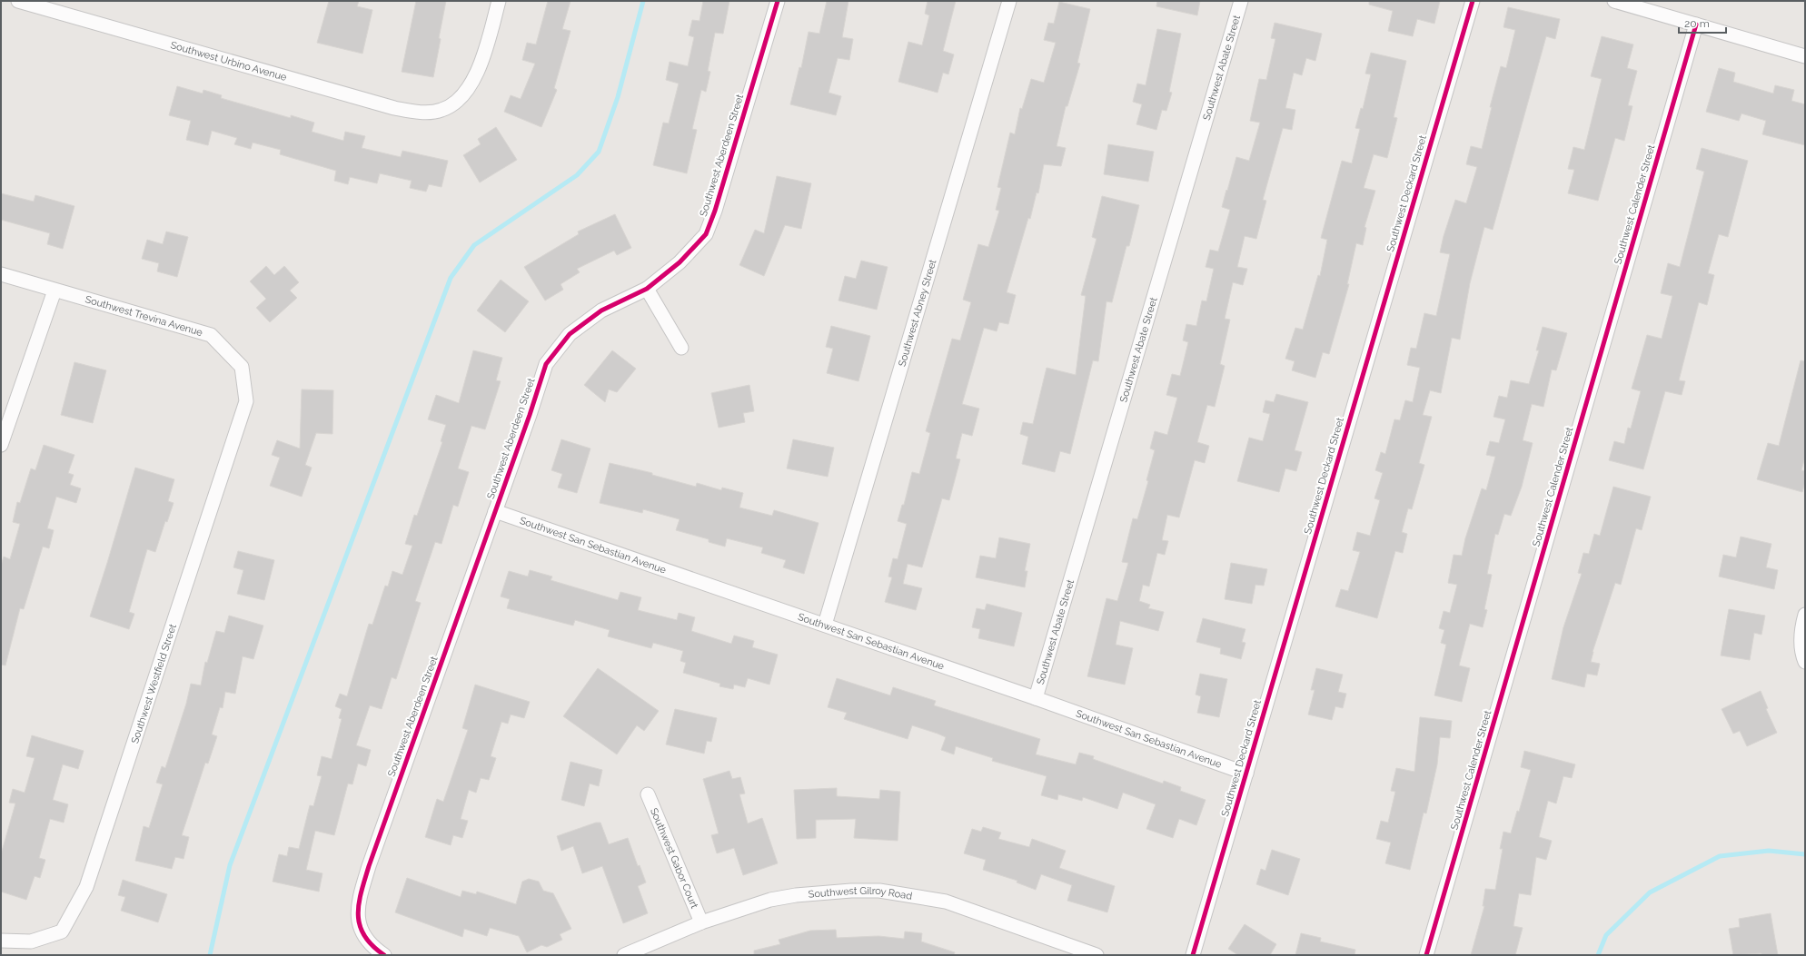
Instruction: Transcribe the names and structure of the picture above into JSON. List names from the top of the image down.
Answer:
{
  "streets": {
    "street": [
      "Southwest Urbino Avenue",
      "Southwest Abate Street",
      "Southwest Aberdeen Street",
      "Southwest Deckard Street",
      "Southwest Calender Street",
      "Southwest Abney Street",
      "Southwest Trevina Avenue",
      "Southwest San Sebastian Avenue",
      "Southwest Westfield Street",
      "Southwest Gabor Court",
      "Southwest Gilroy Road"
    ]
  },
  "crossings": [
    ["Southwest Abate Street", "Southwest San Sebastian Avenue"],
    ["Southwest Aberdeen Street", "Southwest San Sebastian Avenue"],
    ["Southwest Deckard Street", "Southwest San Sebastian Avenue"],
    ["Southwest Abney Street", "Southwest San Sebastian Avenue"],
    ["Southwest Trevina Avenue", "Southwest Westfield Street"],
    ["Southwest Gabor Court", "Southwest Gilroy Road"]
  ],
  "scale_bar": "20 m"
}
